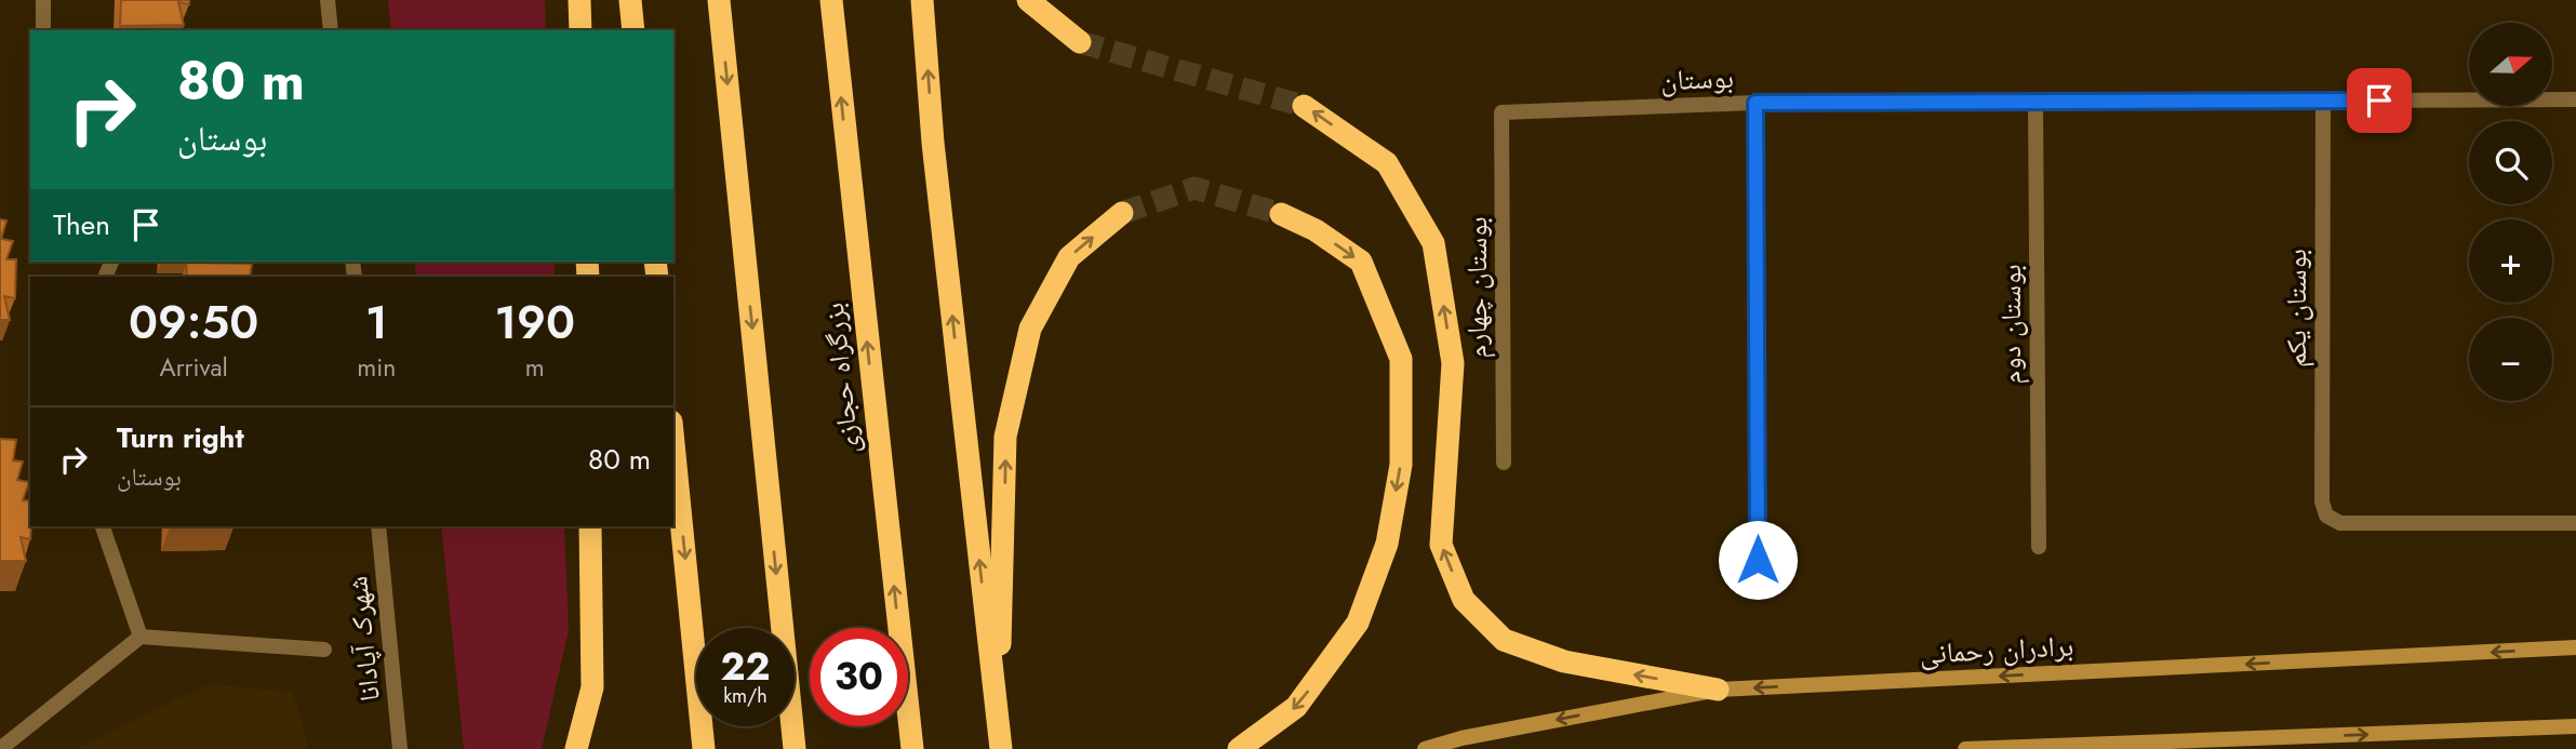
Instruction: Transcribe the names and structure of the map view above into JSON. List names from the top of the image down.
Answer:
{
  "streets": {
    "highway": ["بزرگراه حجازی"],
    "main road": ["برادران رحمانی"],
    "street": [
      "بوستان",
      "بوستان چهارم",
      "بوستان یکم",
      "بوستان دوم",
      "شهرک آپادانا"
    ]
  },
  "crossings": [
    ["بوستان", "بوستان چهارم"],
    ["بوستان", "بوستان یکم"],
    ["بوستان", "بوستان دوم"]
  ],
  "north": "right",
  "page": {
    "map_buttons": ["+", "−"],
    "turn": ["80 m", "بوستان"],
    "then": "Then",
    "eta": [
      "09:50",
      "Arrival",
      "1",
      "min",
      "190",
      "m"
    ],
    "list": [
      {
        "name": "Turn right",
        "note": "بوستان",
        "value": "80 m"
      }
    ],
    "speed": "22 km/h",
    "limit": "30"
  }
}
